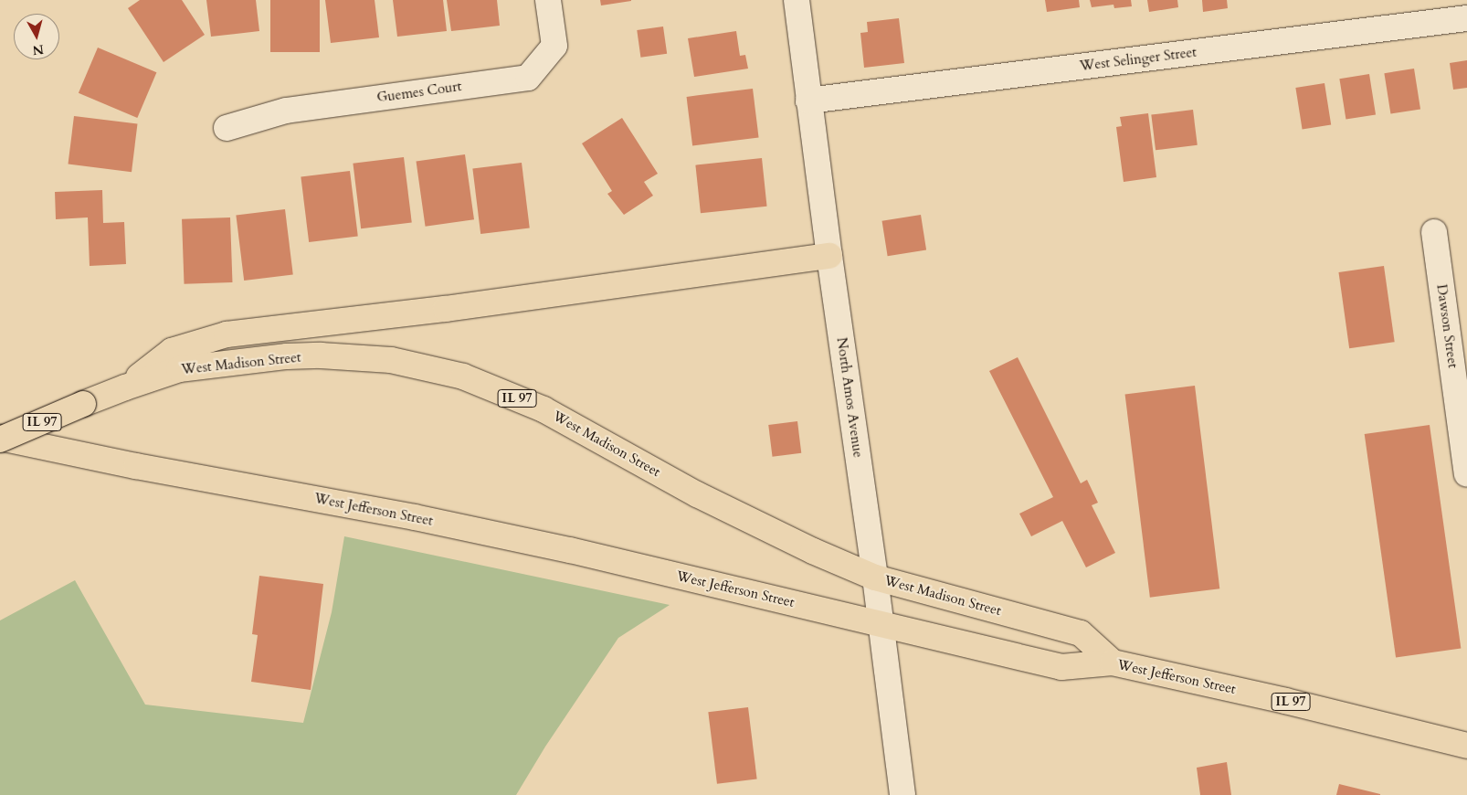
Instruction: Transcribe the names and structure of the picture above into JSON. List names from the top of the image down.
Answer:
{
  "streets": {
    "main road": ["West Madison Street", "IL 97", "West Jefferson Street"],
    "street": [
      "West Selinger Street",
      "Guemes Court",
      "Dawson Street",
      "North Amos Avenue"
    ]
  },
  "crossings": [
    ["West Selinger Street", "North Amos Avenue"],
    ["West Madison Street", "North Amos Avenue"],
    ["West Madison Street", "West Jefferson Street"],
    ["North Amos Avenue", "West Jefferson Street"]
  ],
  "north": "bottom"
}
